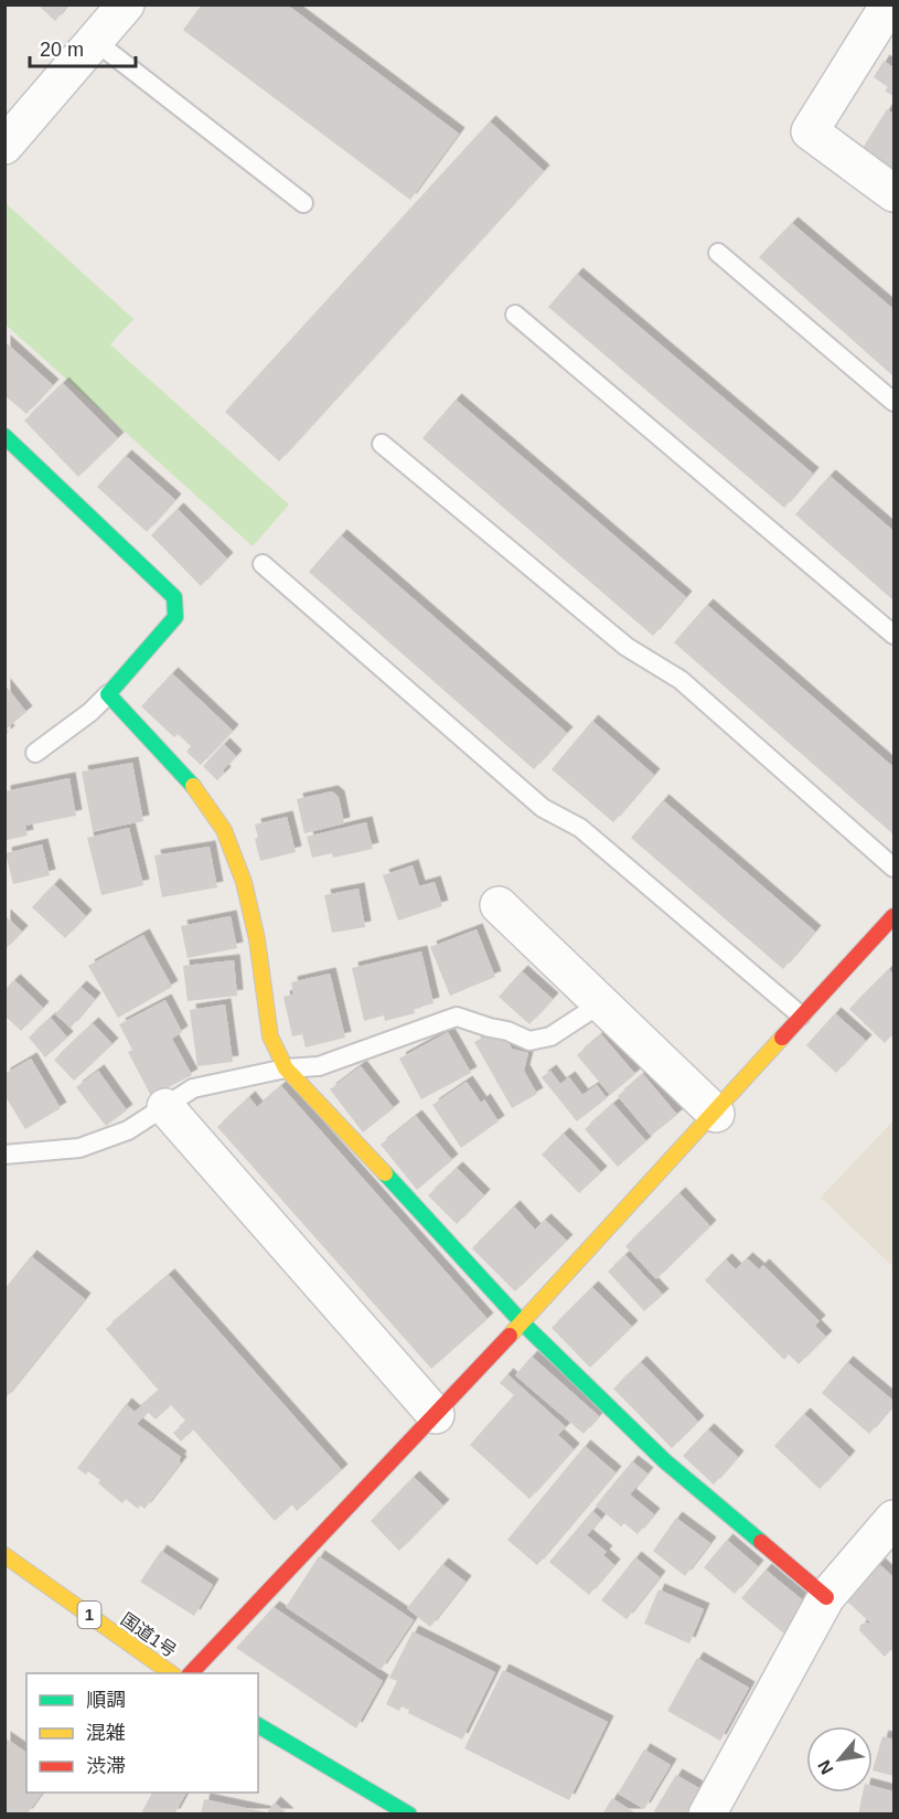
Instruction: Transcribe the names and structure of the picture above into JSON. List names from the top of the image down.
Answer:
{
  "streets": {
    "main road": ["1", "国道1号"]
  },
  "legend": ["順調", "混雑", "渋滞"],
  "scale_bar": "20 m",
  "north": "bottom left"
}
